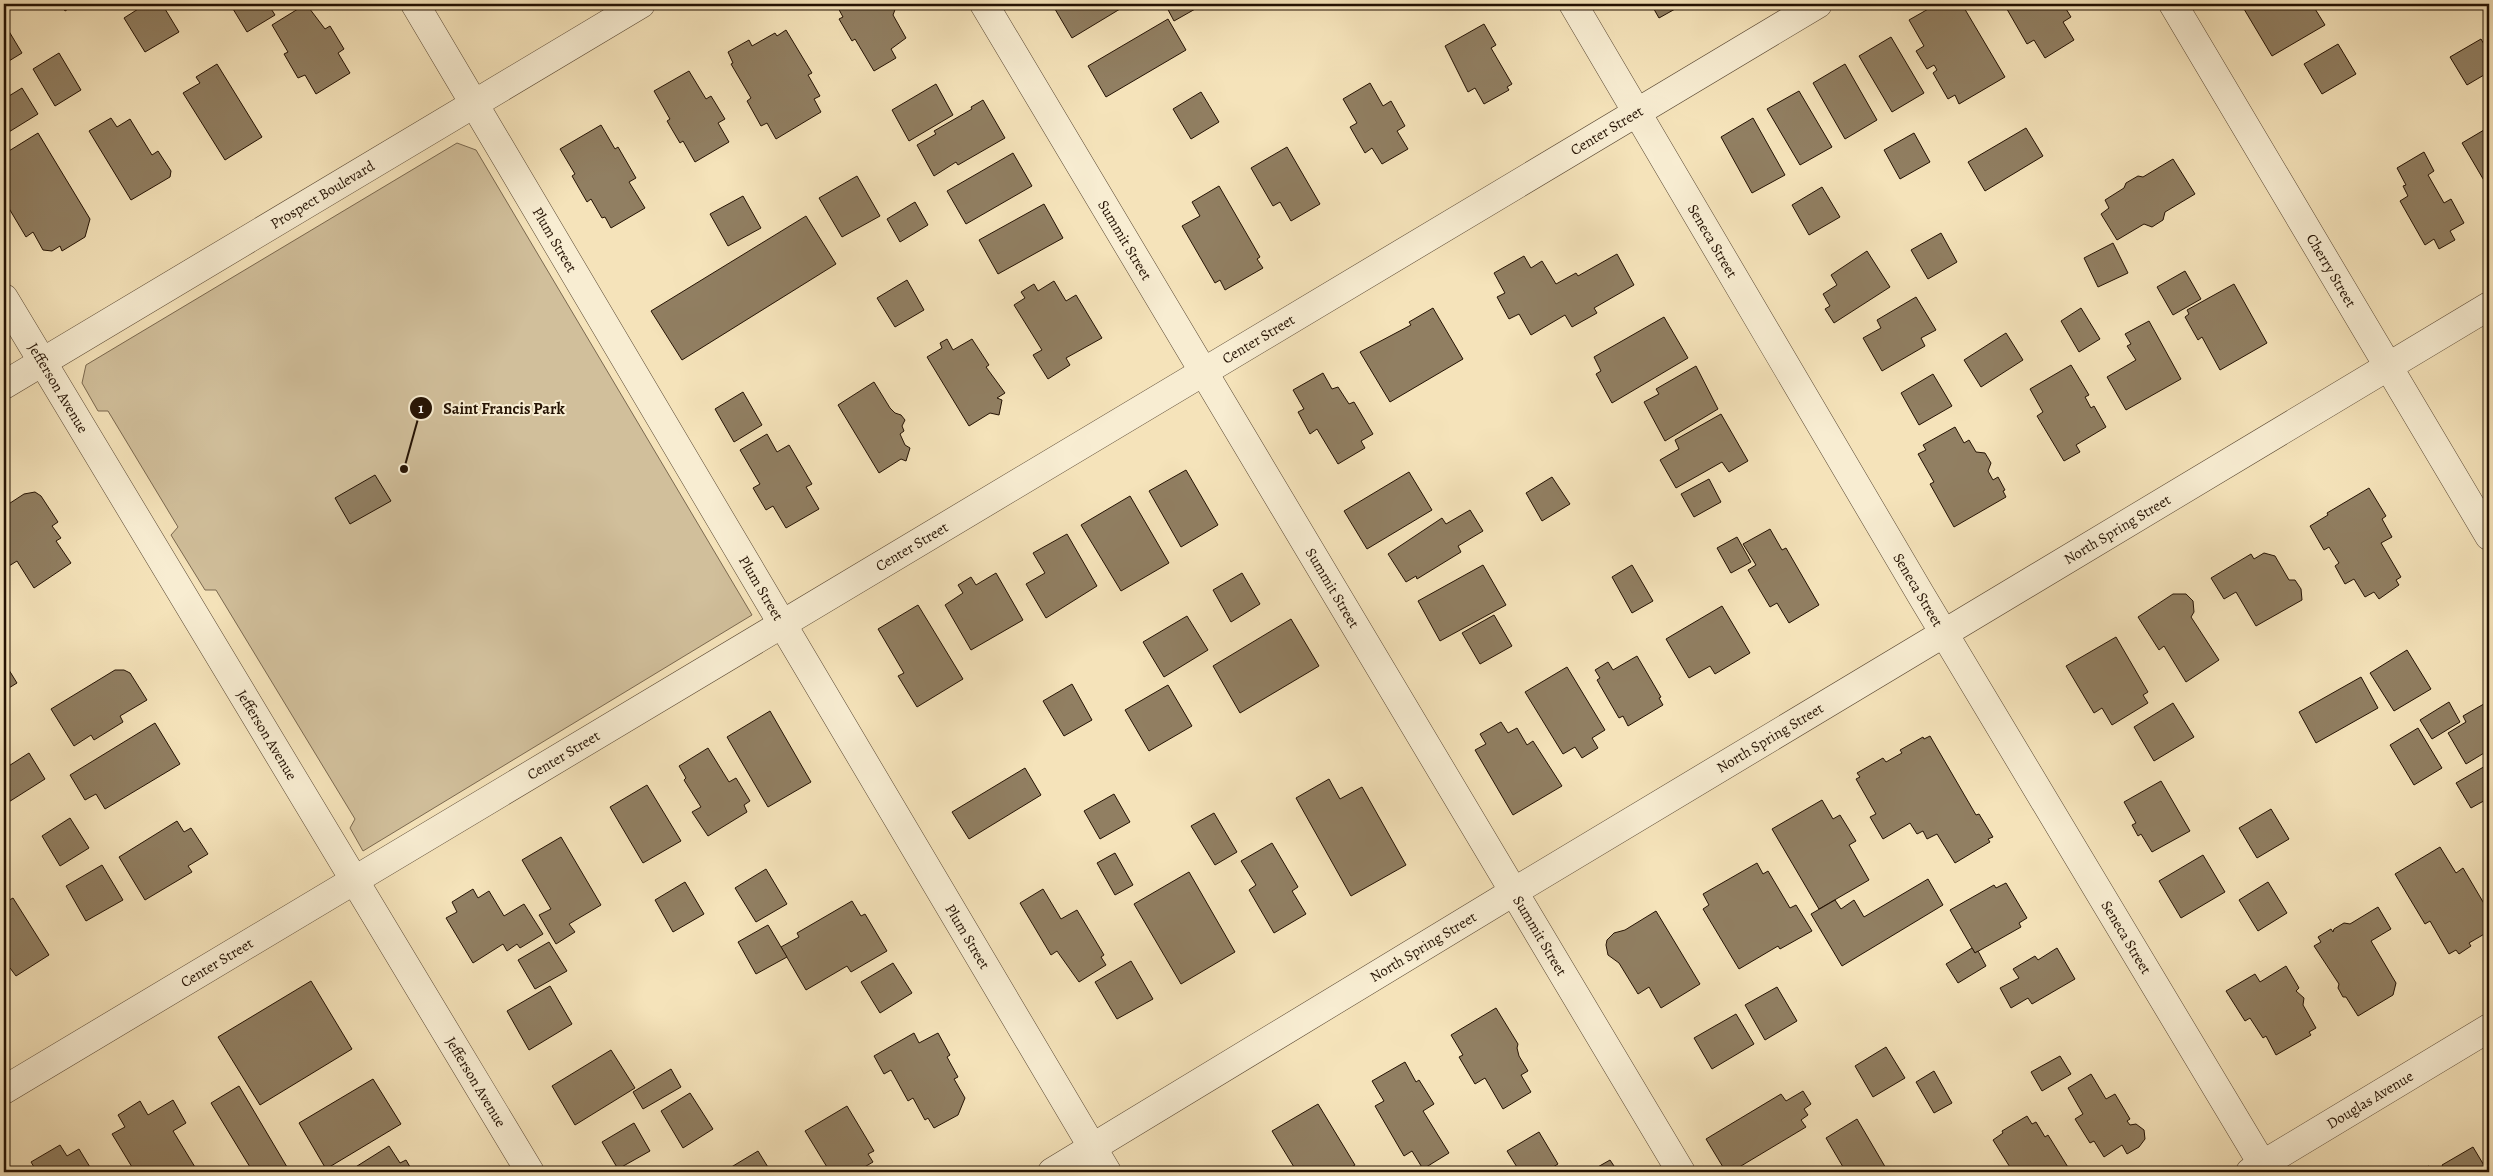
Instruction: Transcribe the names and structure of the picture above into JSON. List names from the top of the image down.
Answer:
{
  "streets": {
    "street": [
      "Center Street",
      "Prospect Boulevard",
      "Plum Street",
      "Seneca Street",
      "Summit Street",
      "Cherry Street",
      "Jefferson Avenue",
      "North Spring Street",
      "Douglas Avenue"
    ]
  },
  "crossings": [
    ["Center Street", "Plum Street"],
    ["Center Street", "Seneca Street"],
    ["Center Street", "Summit Street"],
    ["Center Street", "Jefferson Avenue"],
    ["Prospect Boulevard", "Plum Street"],
    ["Prospect Boulevard", "Jefferson Avenue"],
    ["Plum Street", "North Spring Street"],
    ["Seneca Street", "North Spring Street"],
    ["Seneca Street", "Douglas Avenue"],
    ["Summit Street", "North Spring Street"],
    ["Cherry Street", "North Spring Street"]
  ],
  "places": ["Saint Francis Park"]
}
